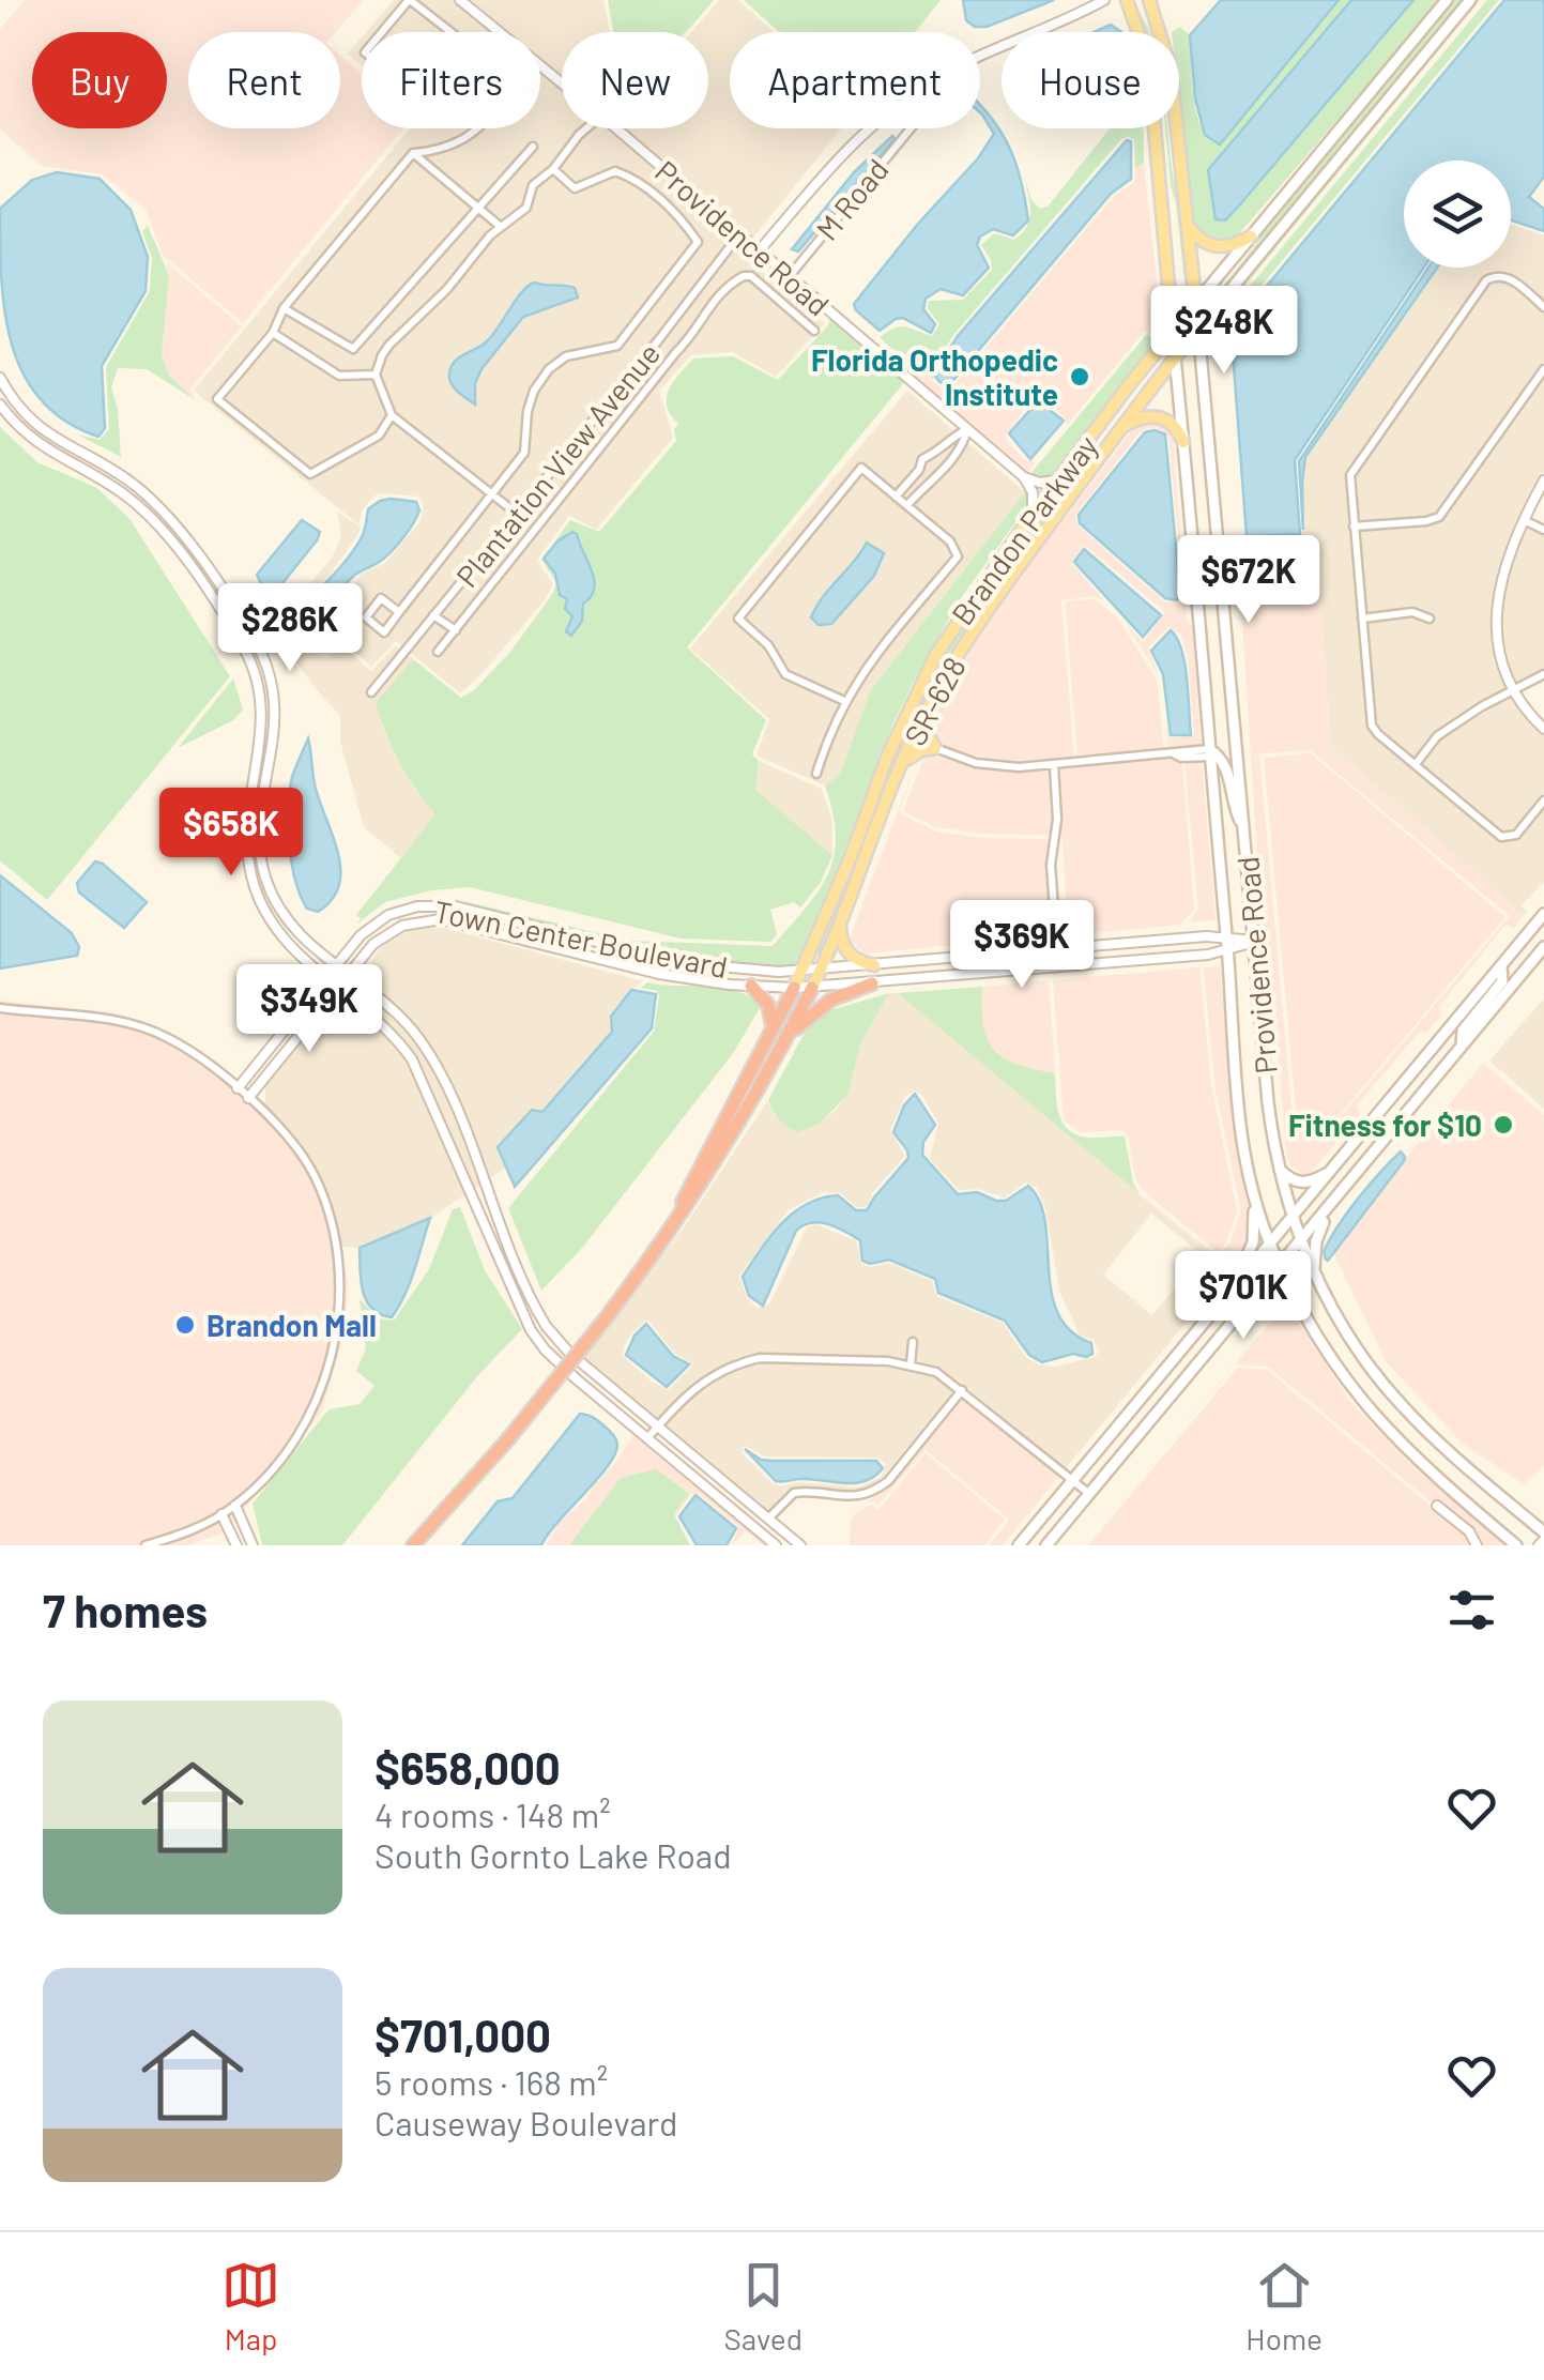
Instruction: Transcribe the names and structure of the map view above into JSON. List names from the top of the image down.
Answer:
{
  "streets": {
    "main road": ["Providence Road", "Brandon Parkway", "SR-628"],
    "street": ["M Road", "Plantation View Avenue", "Town Center Boulevard"]
  },
  "crossings": [
    ["M Road", "Providence Road"],
    ["Providence Road", "Plantation View Avenue"],
    ["Providence Road", "Brandon Parkway"],
    ["Providence Road", "Town Center Boulevard"],
    ["Brandon Parkway", "SR-628"],
    ["Brandon Parkway", "Town Center Boulevard"]
  ],
  "places": ["Florida Orthopedic Institute", "Fitness for $10", "Brandon Mall"],
  "page": {
    "chip": [
      "Buy",
      "Rent",
      "Filters",
      "New",
      "Apartment",
      "House"
    ],
    "price": [
      "$248K",
      "$672K",
      "$286K",
      "$658K",
      "$369K",
      "$349K",
      "$701K"
    ],
    "heading": "7 homes",
    "list": [
      {
        "name": "$658,000",
        "note": "4 rooms · 148 m² · South Gornto Lake Road"
      },
      {
        "name": "$701,000",
        "note": "5 rooms · 168 m² · Causeway Boulevard"
      }
    ],
    "tabs": ["Map", "Saved", "Home"]
  }
}
